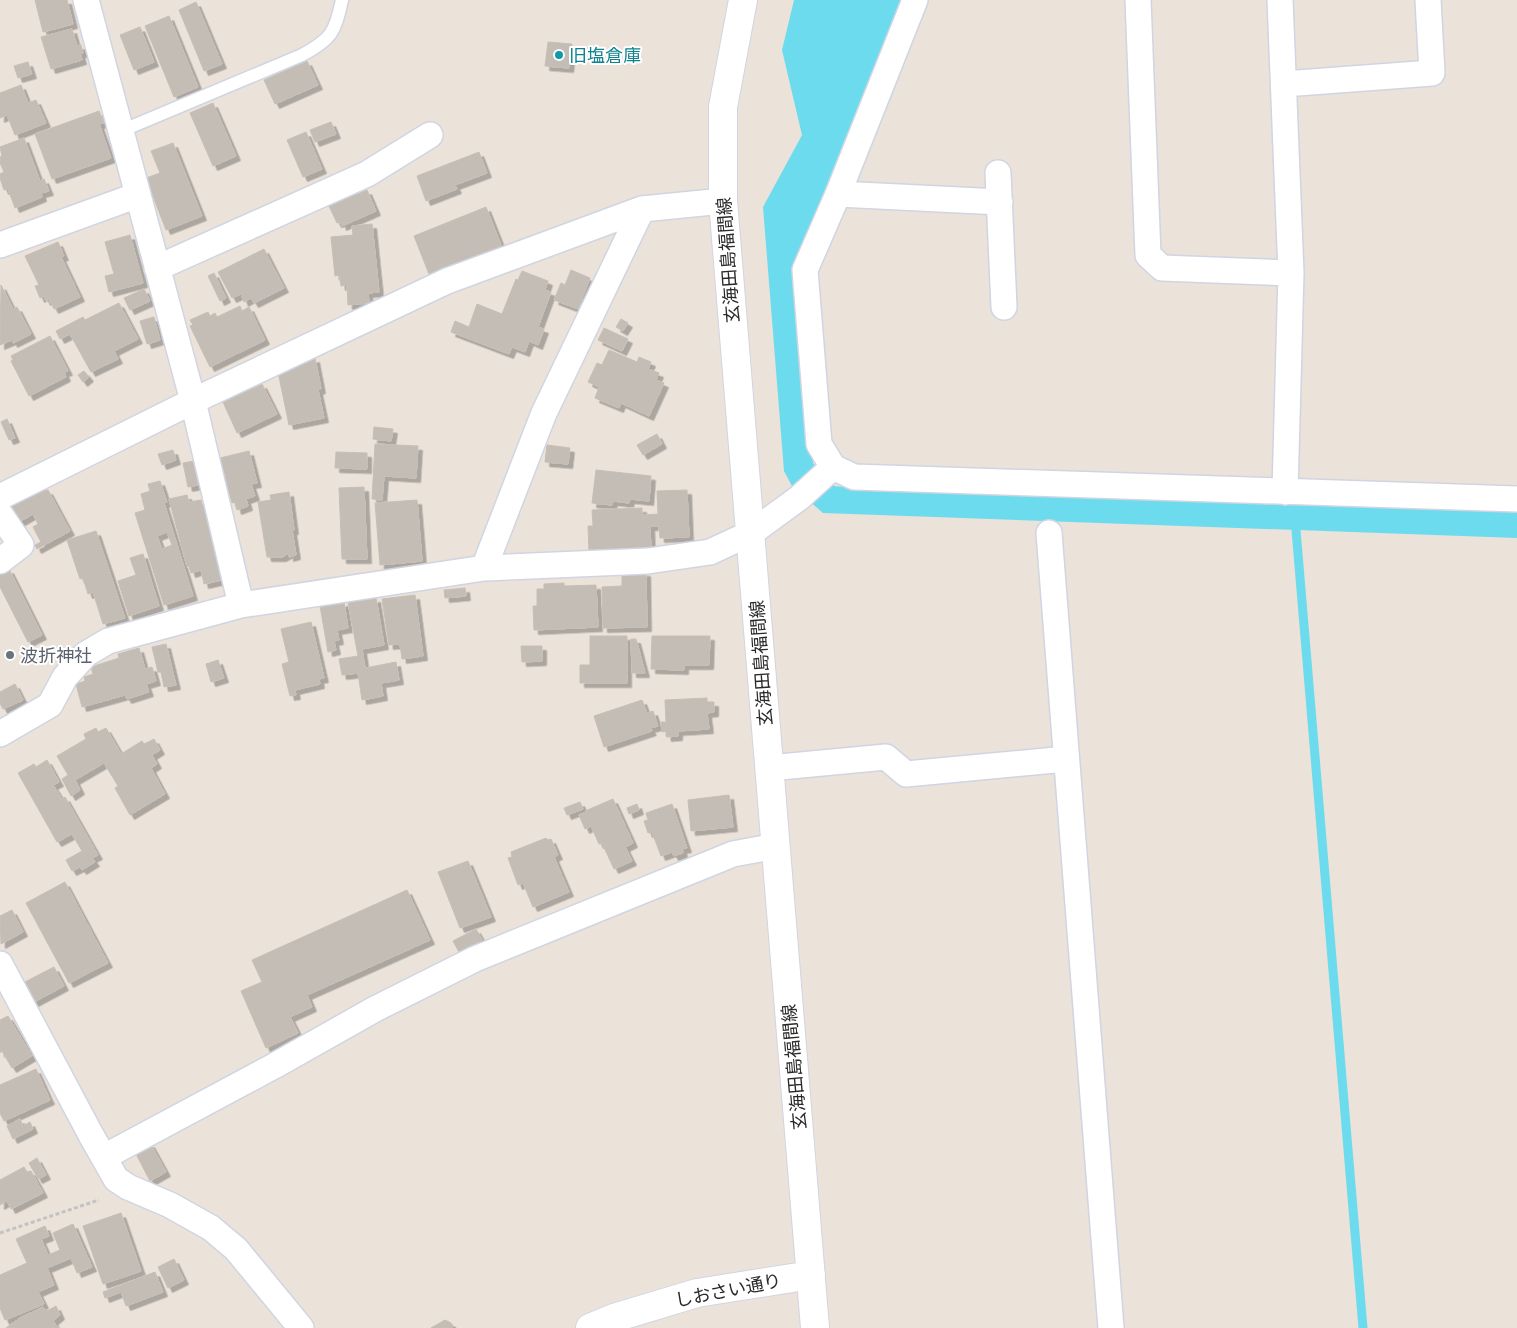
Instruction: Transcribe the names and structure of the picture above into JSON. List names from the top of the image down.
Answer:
{
  "streets": {
    "main road": ["玄海田島福間線", "しおさい通り"]
  },
  "crossings": [
    ["玄海田島福間線", "しおさい通り"]
  ],
  "places": ["旧塩倉庫", "波折神社"]
}
